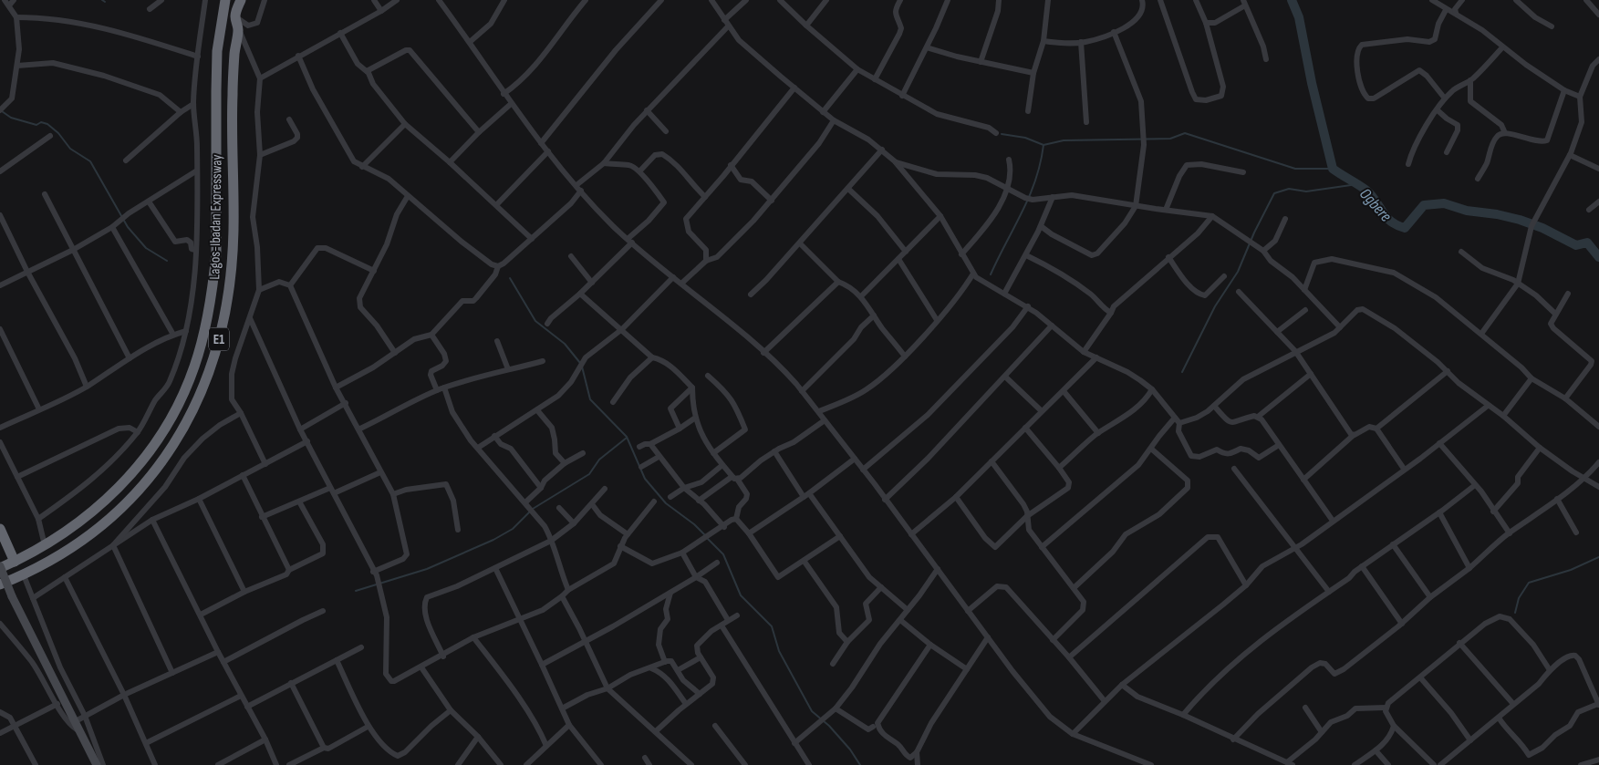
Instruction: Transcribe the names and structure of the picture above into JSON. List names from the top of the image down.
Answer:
{
  "streets": {
    "highway": ["Lagos-Ibadan Expressway", "E1"]
  },
  "water": ["Ogbere"]
}
